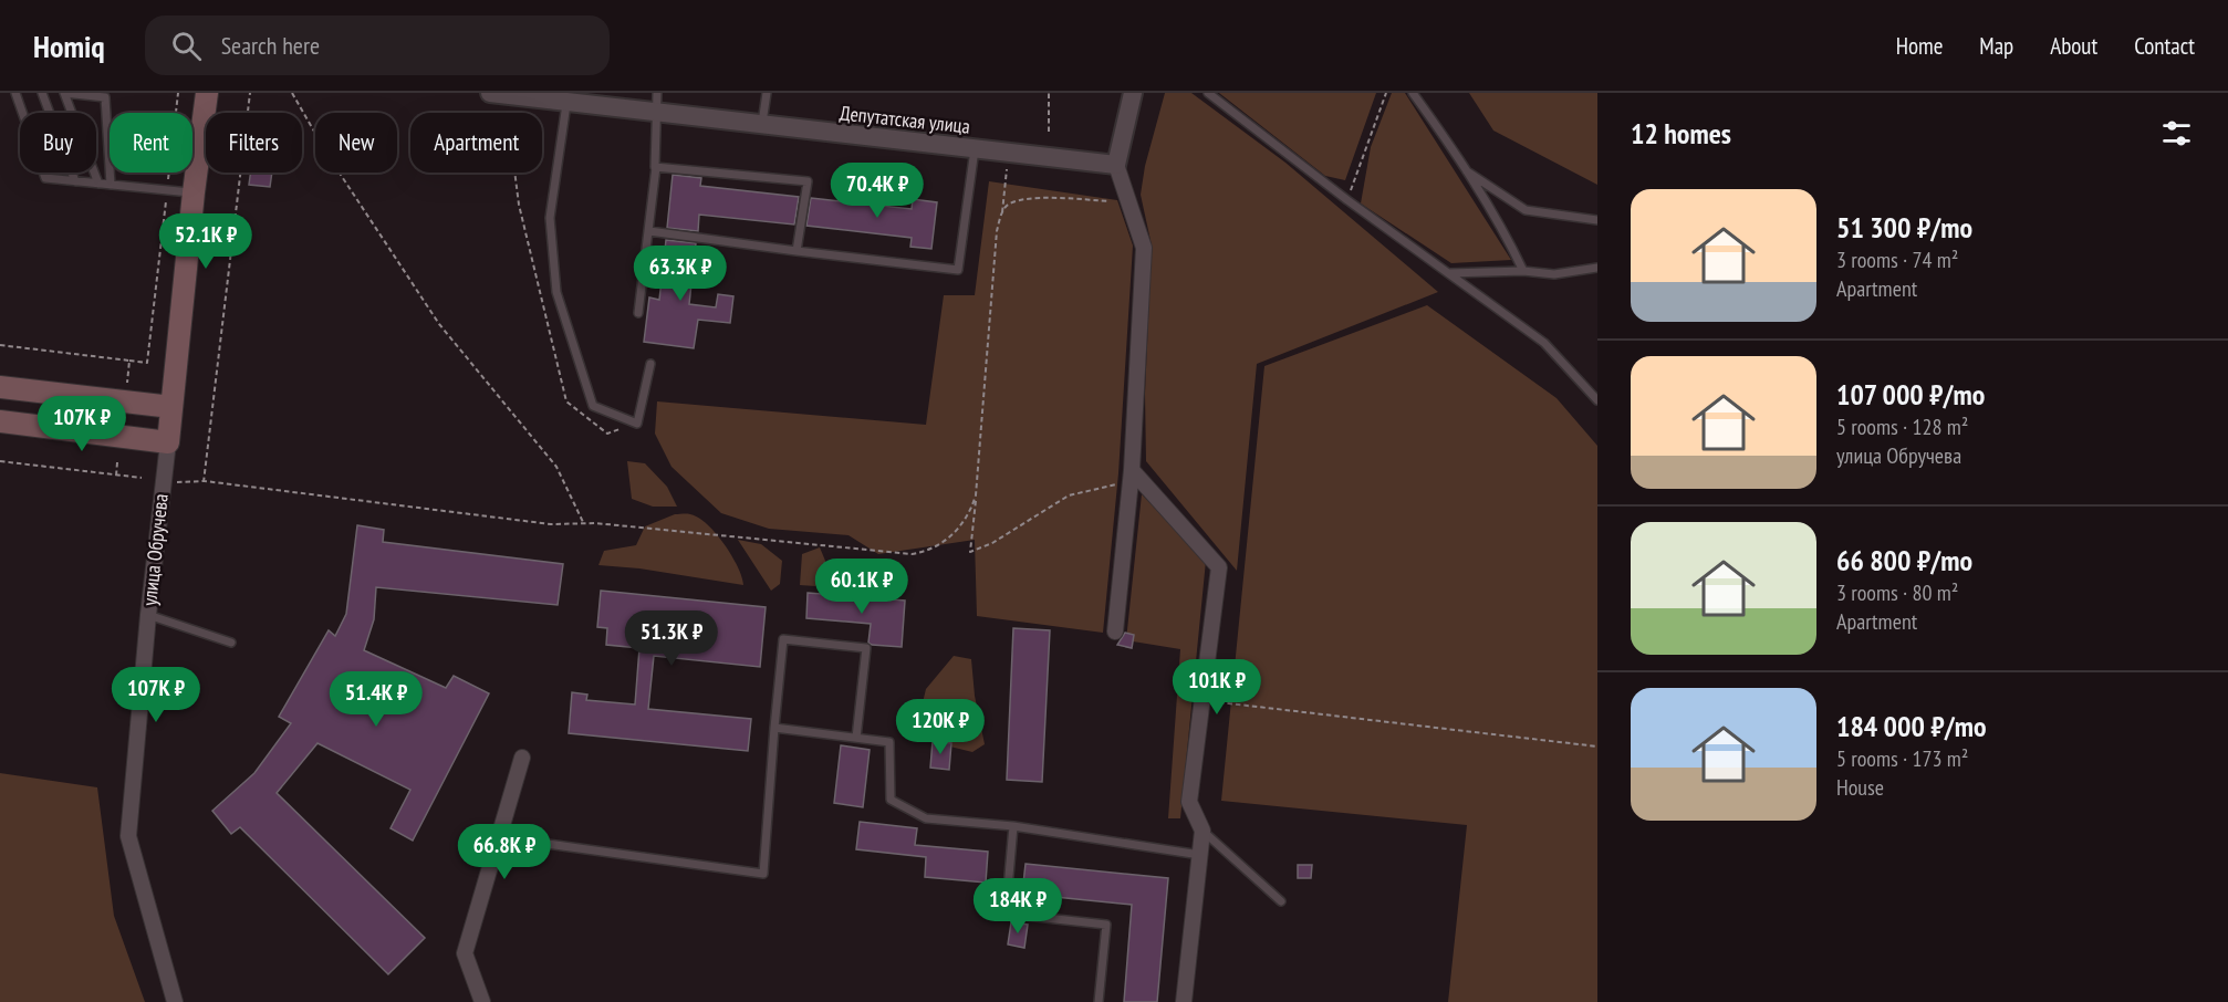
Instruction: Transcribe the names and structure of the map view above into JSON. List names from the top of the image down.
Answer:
{
  "streets": {
    "main road": ["улица Обручева"],
    "street": ["Депутатская улица"]
  },
  "page": {
    "header": "Homiq",
    "search": "Search here",
    "nav": [
      "Home",
      "Map",
      "About",
      "Contact"
    ],
    "heading": "12 homes",
    "chip": [
      "Buy",
      "Rent",
      "Filters",
      "New",
      "Apartment"
    ],
    "price": [
      "70.4K ₽",
      "52.1K ₽",
      "63.3K ₽",
      "107K ₽",
      "60.1K ₽",
      "51.3K ₽",
      "101K ₽",
      "107K ₽",
      "51.4K ₽",
      "120K ₽",
      "66.8K ₽",
      "184K ₽"
    ],
    "list": [
      {
        "name": "51 300 ₽/mo",
        "note": "3 rooms · 74 m² · Apartment"
      },
      {
        "name": "107 000 ₽/mo",
        "note": "5 rooms · 128 m² · улица Обручева"
      },
      {
        "name": "66 800 ₽/mo",
        "note": "3 rooms · 80 m² · Apartment"
      },
      {
        "name": "184 000 ₽/mo",
        "note": "5 rooms · 173 m² · House"
      }
    ]
  }
}
